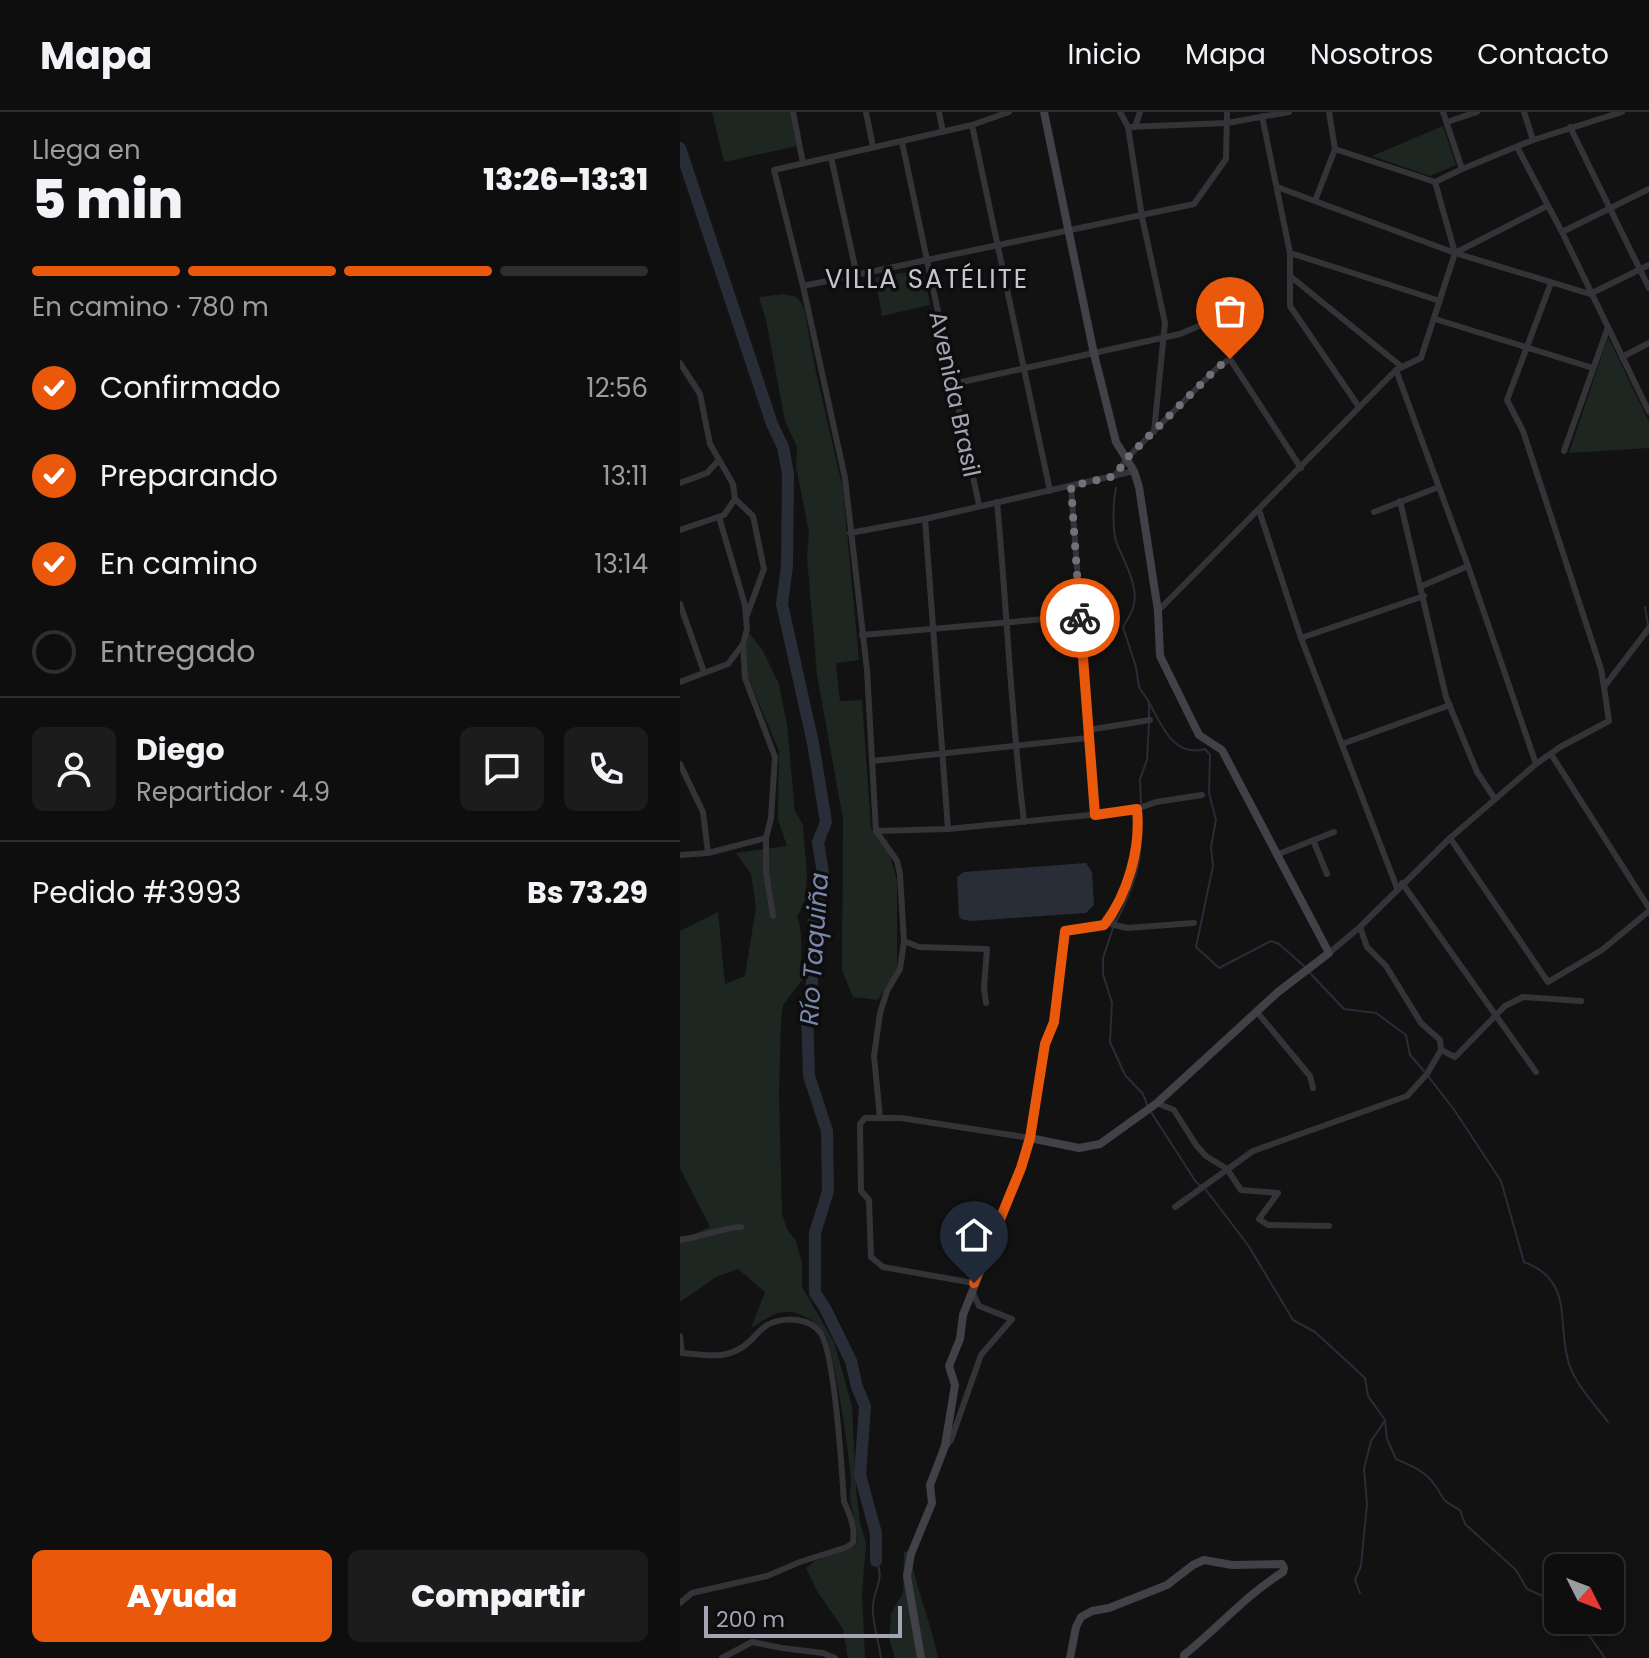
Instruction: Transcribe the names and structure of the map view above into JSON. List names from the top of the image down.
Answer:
{
  "streets": {
    "street": ["Avenida Brasil"]
  },
  "districts": ["VILLA SATÉLITE"],
  "water": ["Río Taquiña"],
  "scale_bar": "200 m",
  "north": "bottom right",
  "page": {
    "header": "Mapa",
    "nav": [
      "Inicio",
      "Mapa",
      "Nosotros",
      "Contacto"
    ],
    "heading": ["5 min", "Llega en", "13:26–13:31"],
    "panel": [
      "Diego",
      "Repartidor · 4.9",
      "Pedido #3993",
      "Bs 73.29"
    ],
    "bar": "En camino · 780 m",
    "list": [
      ["Confirmado", "12:56"],
      ["Preparando", "13:11"],
      ["En camino", "13:14"],
      "Entregado"
    ],
    "buttons": ["Ayuda", "Compartir"],
    "scale": "200 m"
  }
}
